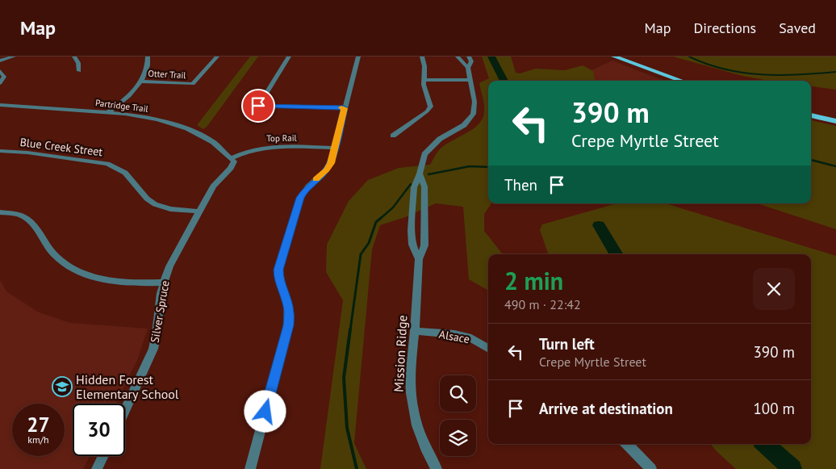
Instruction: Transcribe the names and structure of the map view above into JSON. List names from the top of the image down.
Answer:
{
  "streets": {
    "street": [
      "Otter Trail",
      "Partridge Trail",
      "Top Rail",
      "Blue Creek Street",
      "Silver Spruce",
      "Alsace",
      "Mission Ridge"
    ]
  },
  "crossings": [
    ["Partridge Trail", "Top Rail"],
    ["Partridge Trail", "Silver Spruce"],
    ["Top Rail", "Silver Spruce"],
    ["Blue Creek Street", "Silver Spruce"],
    ["Alsace", "Mission Ridge"]
  ],
  "places": {
    "school or university": ["Hidden Forest Elementary School"]
  },
  "page": {
    "header": "Map",
    "nav": ["Map", "Directions", "Saved"],
    "turn": ["390 m", "Crepe Myrtle Street"],
    "then": "Then",
    "heading": ["2 min", "490 m · 22:42"],
    "list": [
      {
        "name": "Turn left",
        "note": "Crepe Myrtle Street",
        "value": "390 m"
      },
      {
        "name": "Arrive at destination",
        "value": "100 m"
      }
    ],
    "speed": "27 km/h",
    "limit": "30"
  }
}
